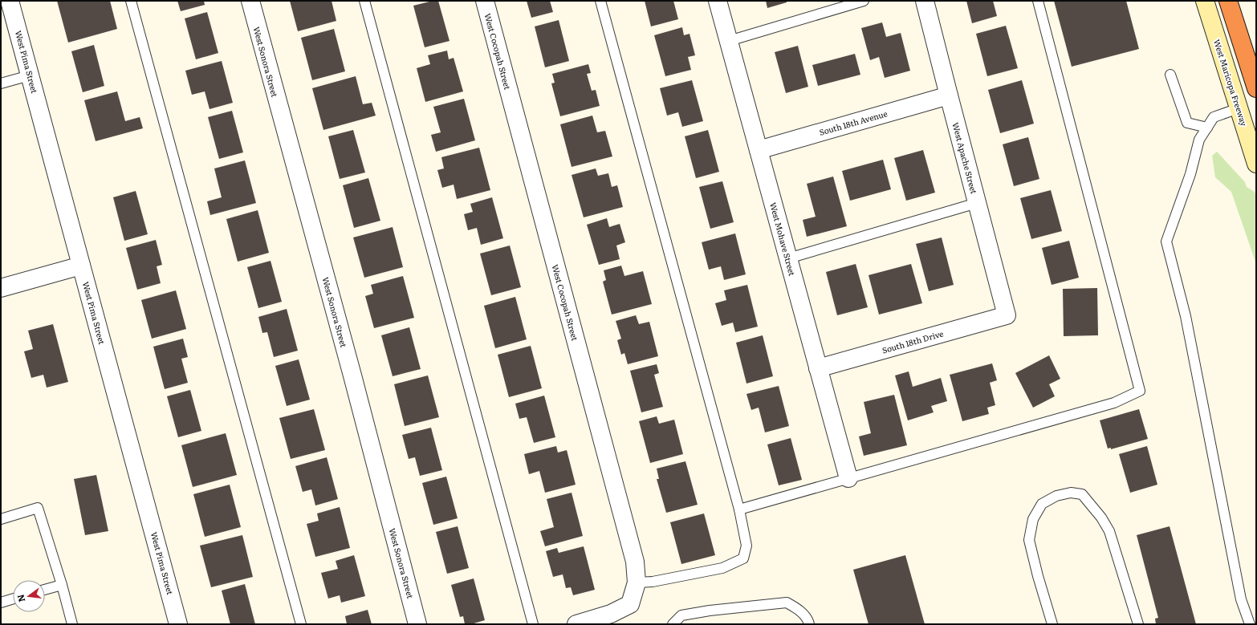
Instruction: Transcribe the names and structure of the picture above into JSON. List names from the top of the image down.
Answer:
{
  "streets": {
    "main road": ["West Maricopa Freeway"],
    "street": [
      "West Cocopah Street",
      "West Pima Street",
      "West Sonora Street",
      "South 18th Avenue",
      "West Apache Street",
      "West Mohave Street",
      "South 18th Drive"
    ]
  },
  "crossings": [
    ["South 18th Avenue", "West Apache Street"],
    ["South 18th Avenue", "West Mohave Street"],
    ["West Apache Street", "South 18th Drive"],
    ["West Mohave Street", "South 18th Drive"]
  ],
  "north": "left"
}
